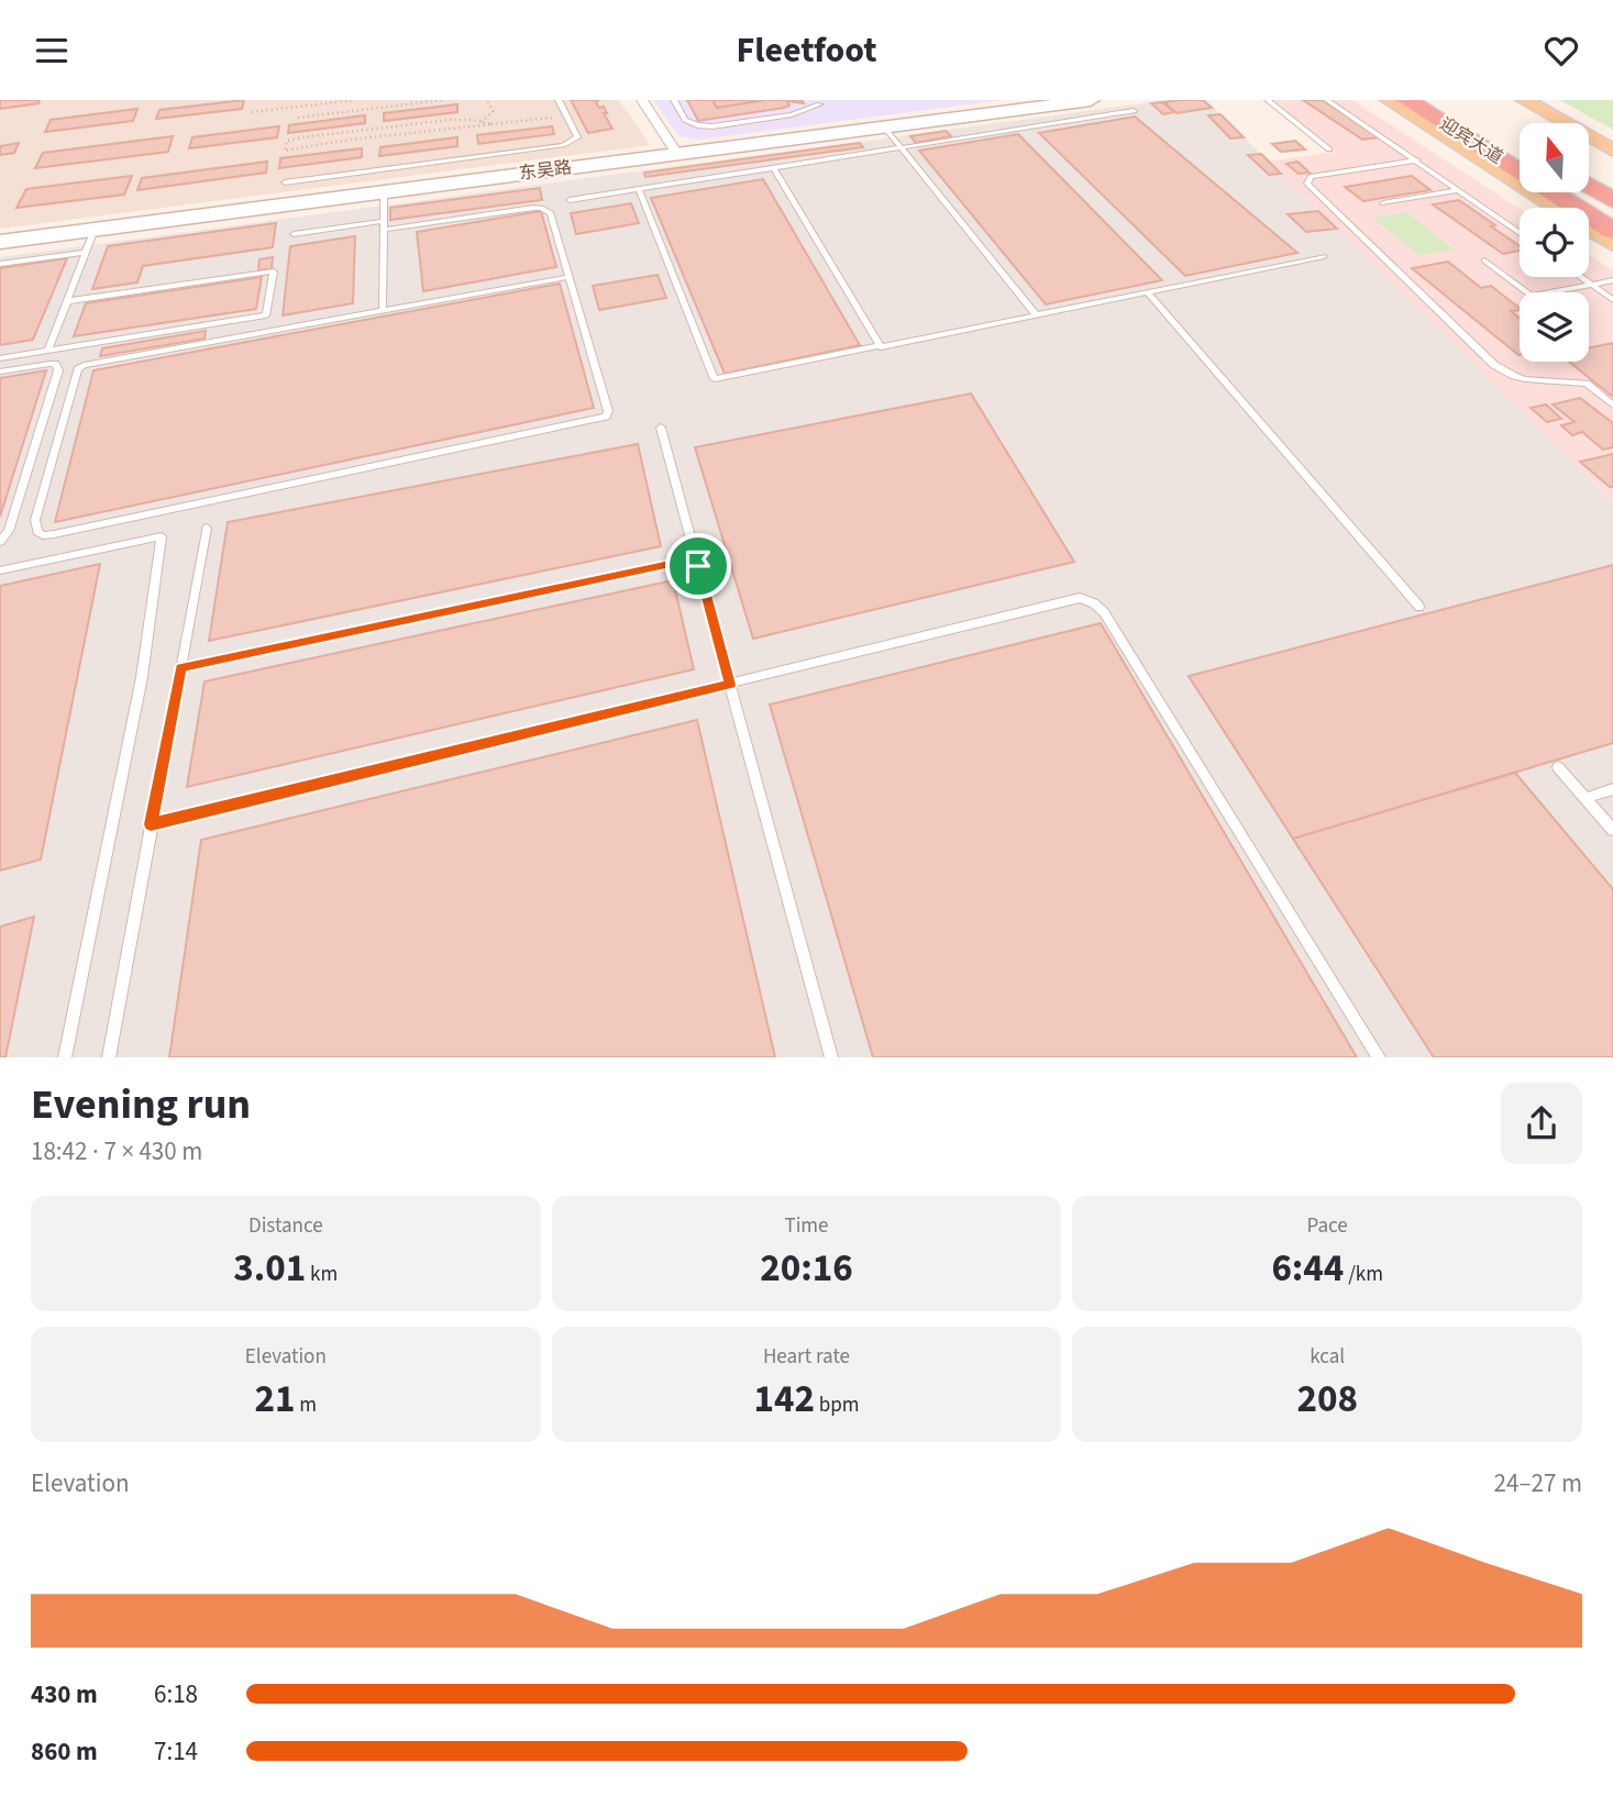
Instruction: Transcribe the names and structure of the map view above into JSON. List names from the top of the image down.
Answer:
{
  "streets": {
    "highway": ["迎宾大道"],
    "street": ["东吴路"]
  },
  "north": "top",
  "page": {
    "header": "Fleetfoot",
    "heading": ["Evening run", "18:42 · 7 × 430 m"],
    "stats": [
      ["Distance", "3.01 km"],
      ["Time", "20:16"],
      ["Pace", "6:44 /km"],
      ["Elevation", "21 m"],
      ["Heart rate", "142 bpm"],
      ["kcal", "208"]
    ],
    "chart": ["Elevation", "24–27 m"],
    "list": [
      {
        "name": "430 m",
        "note": "6:18"
      },
      {
        "name": "860 m",
        "note": "7:14"
      }
    ]
  }
}
